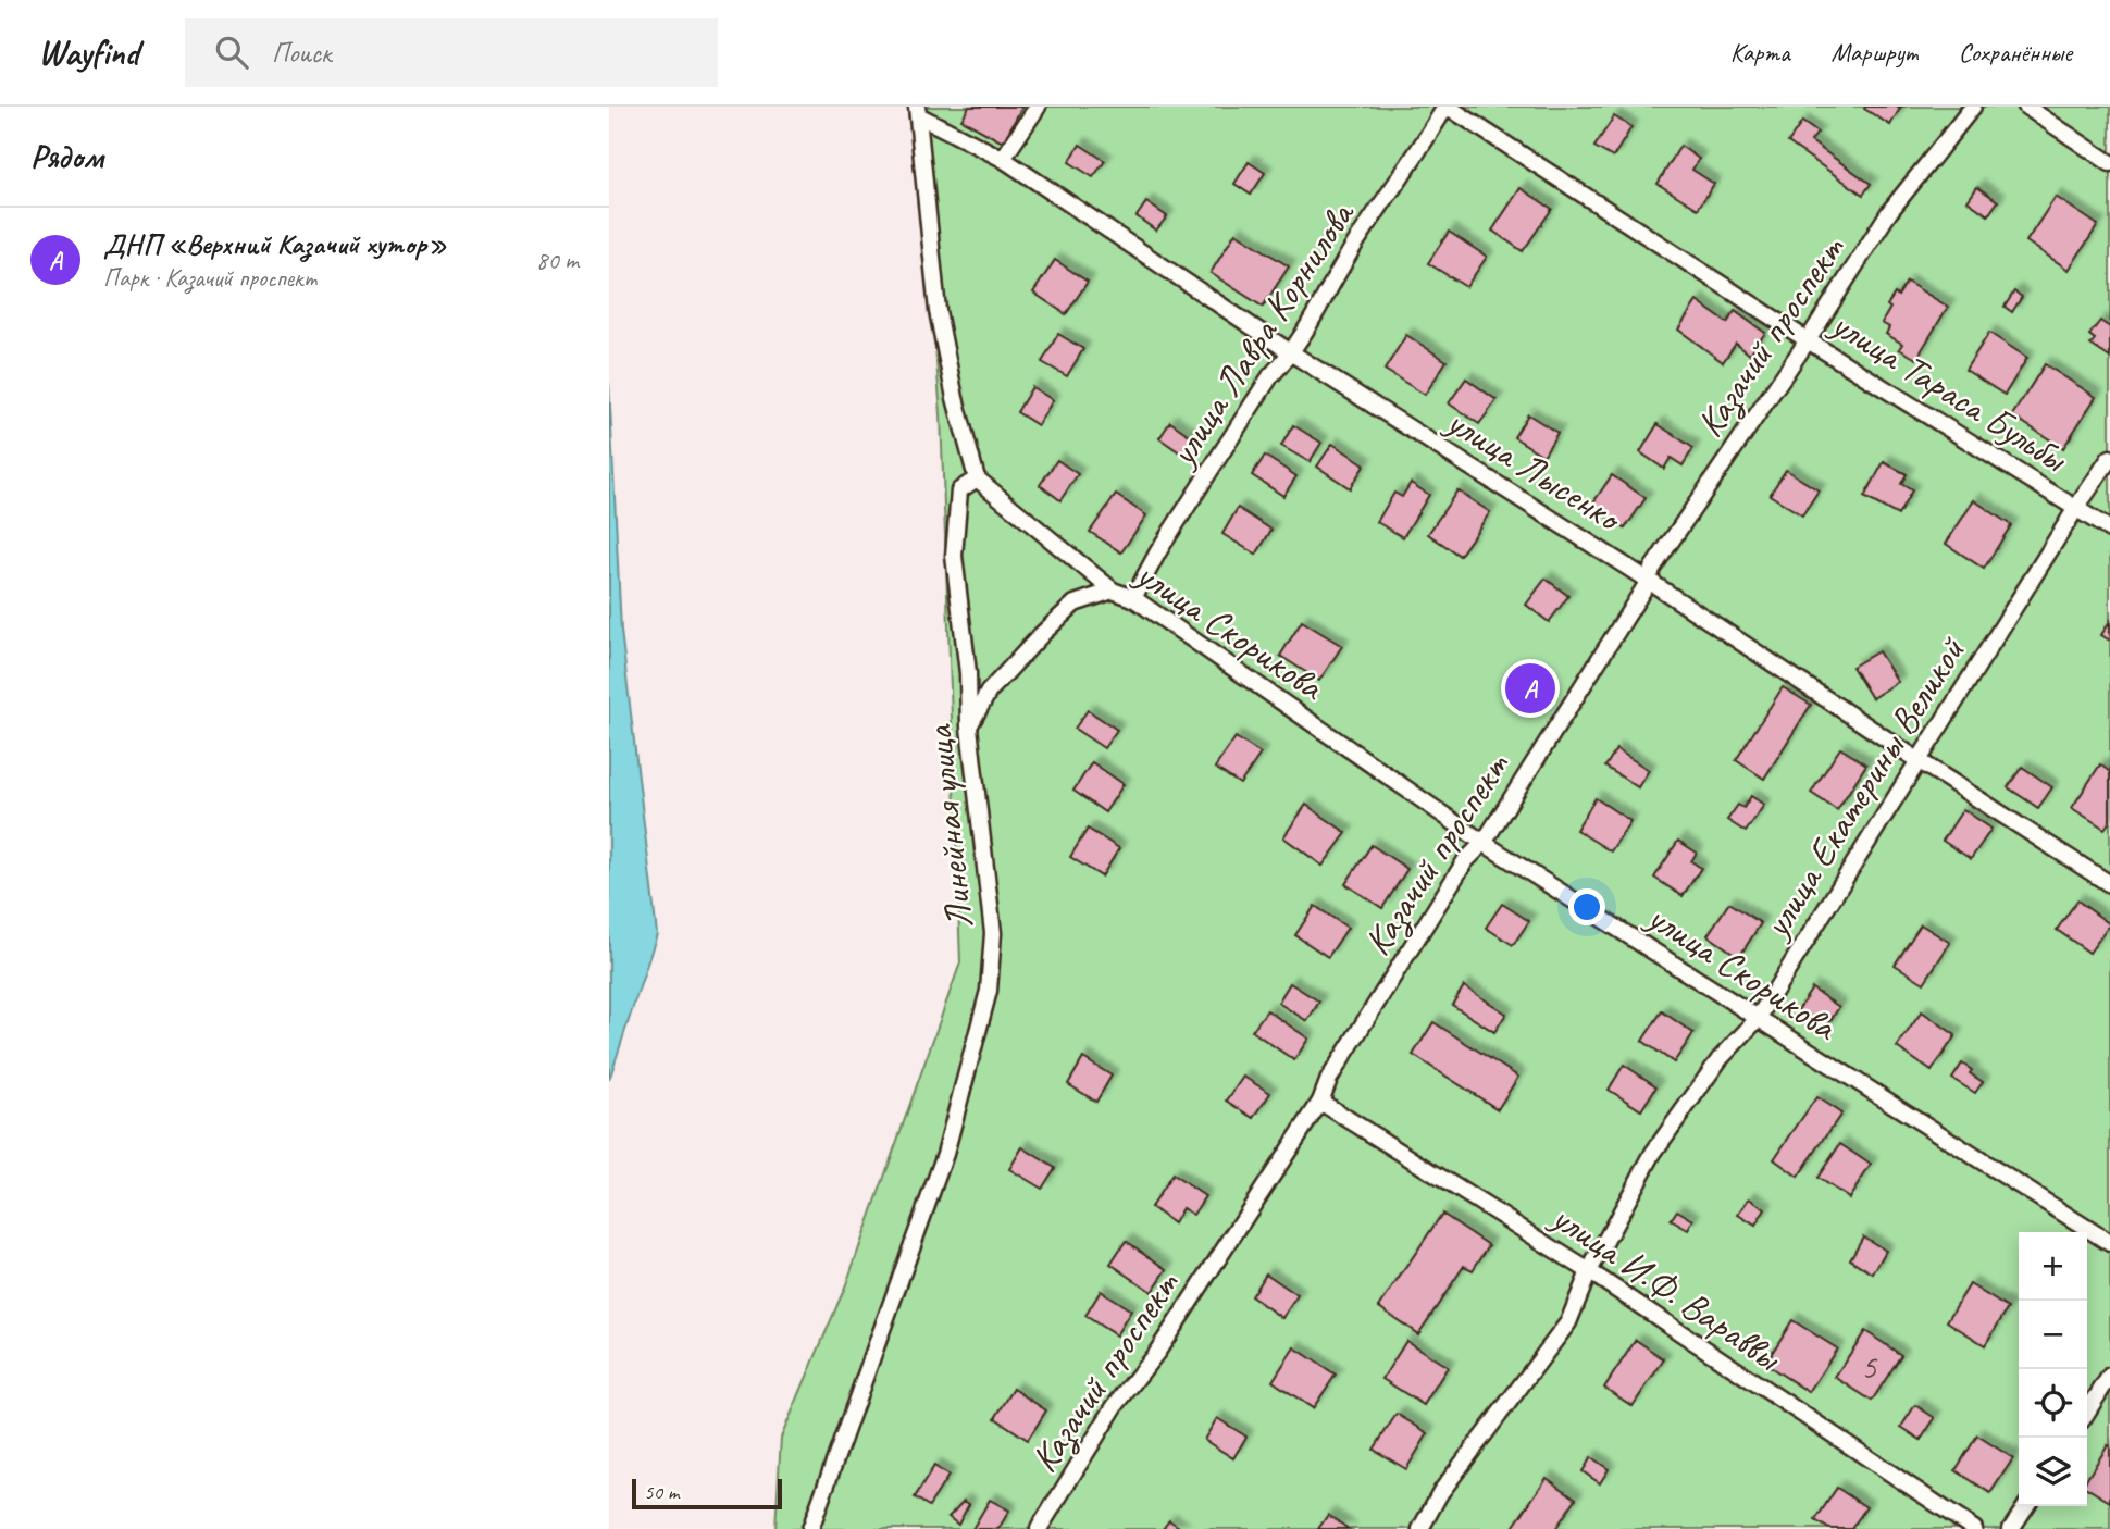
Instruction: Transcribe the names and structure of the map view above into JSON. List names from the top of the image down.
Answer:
{
  "streets": {
    "street": [
      "улица Лавра Корнилова",
      "Казачий проспект",
      "улица Тараса Бульбы",
      "улица Лысенко",
      "улица Скорикова",
      "улица Екатерины Великой",
      "Линейная улица",
      "улица И.Ф. Вараввы"
    ]
  },
  "crossings": [
    ["улица Лавра Корнилова", "улица Тараса Бульбы"],
    ["улица Лавра Корнилова", "улица Лысенко"],
    ["улица Лавра Корнилова", "улица Скорикова"],
    ["Казачий проспект", "улица Тараса Бульбы"],
    ["Казачий проспект", "улица Лысенко"],
    ["Казачий проспект", "улица Скорикова"],
    ["Казачий проспект", "улица И.Ф. Вараввы"],
    ["улица Тараса Бульбы", "улица Екатерины Великой"],
    ["улица Лысенко", "улица Екатерины Великой"],
    ["улица Скорикова", "улица Екатерины Великой"],
    ["улица Скорикова", "Линейная улица"],
    ["улица Екатерины Великой", "улица И.Ф. Вараввы"]
  ],
  "house_numbers": ["5"],
  "scale_bar": "50 m",
  "page": {
    "header": "Wayfind",
    "search": "Поиск",
    "nav": ["Карта", "Маршрут", "Сохранённые"],
    "heading": "Рядом",
    "list": [
      {
        "mark": "A",
        "name": "ДНП «Верхний Казачий хутор»",
        "note": "Парк · Казачий проспект",
        "value": "80 m"
      }
    ],
    "pins": "A",
    "map_buttons": ["+", "−"],
    "scale": "50 m"
  }
}
